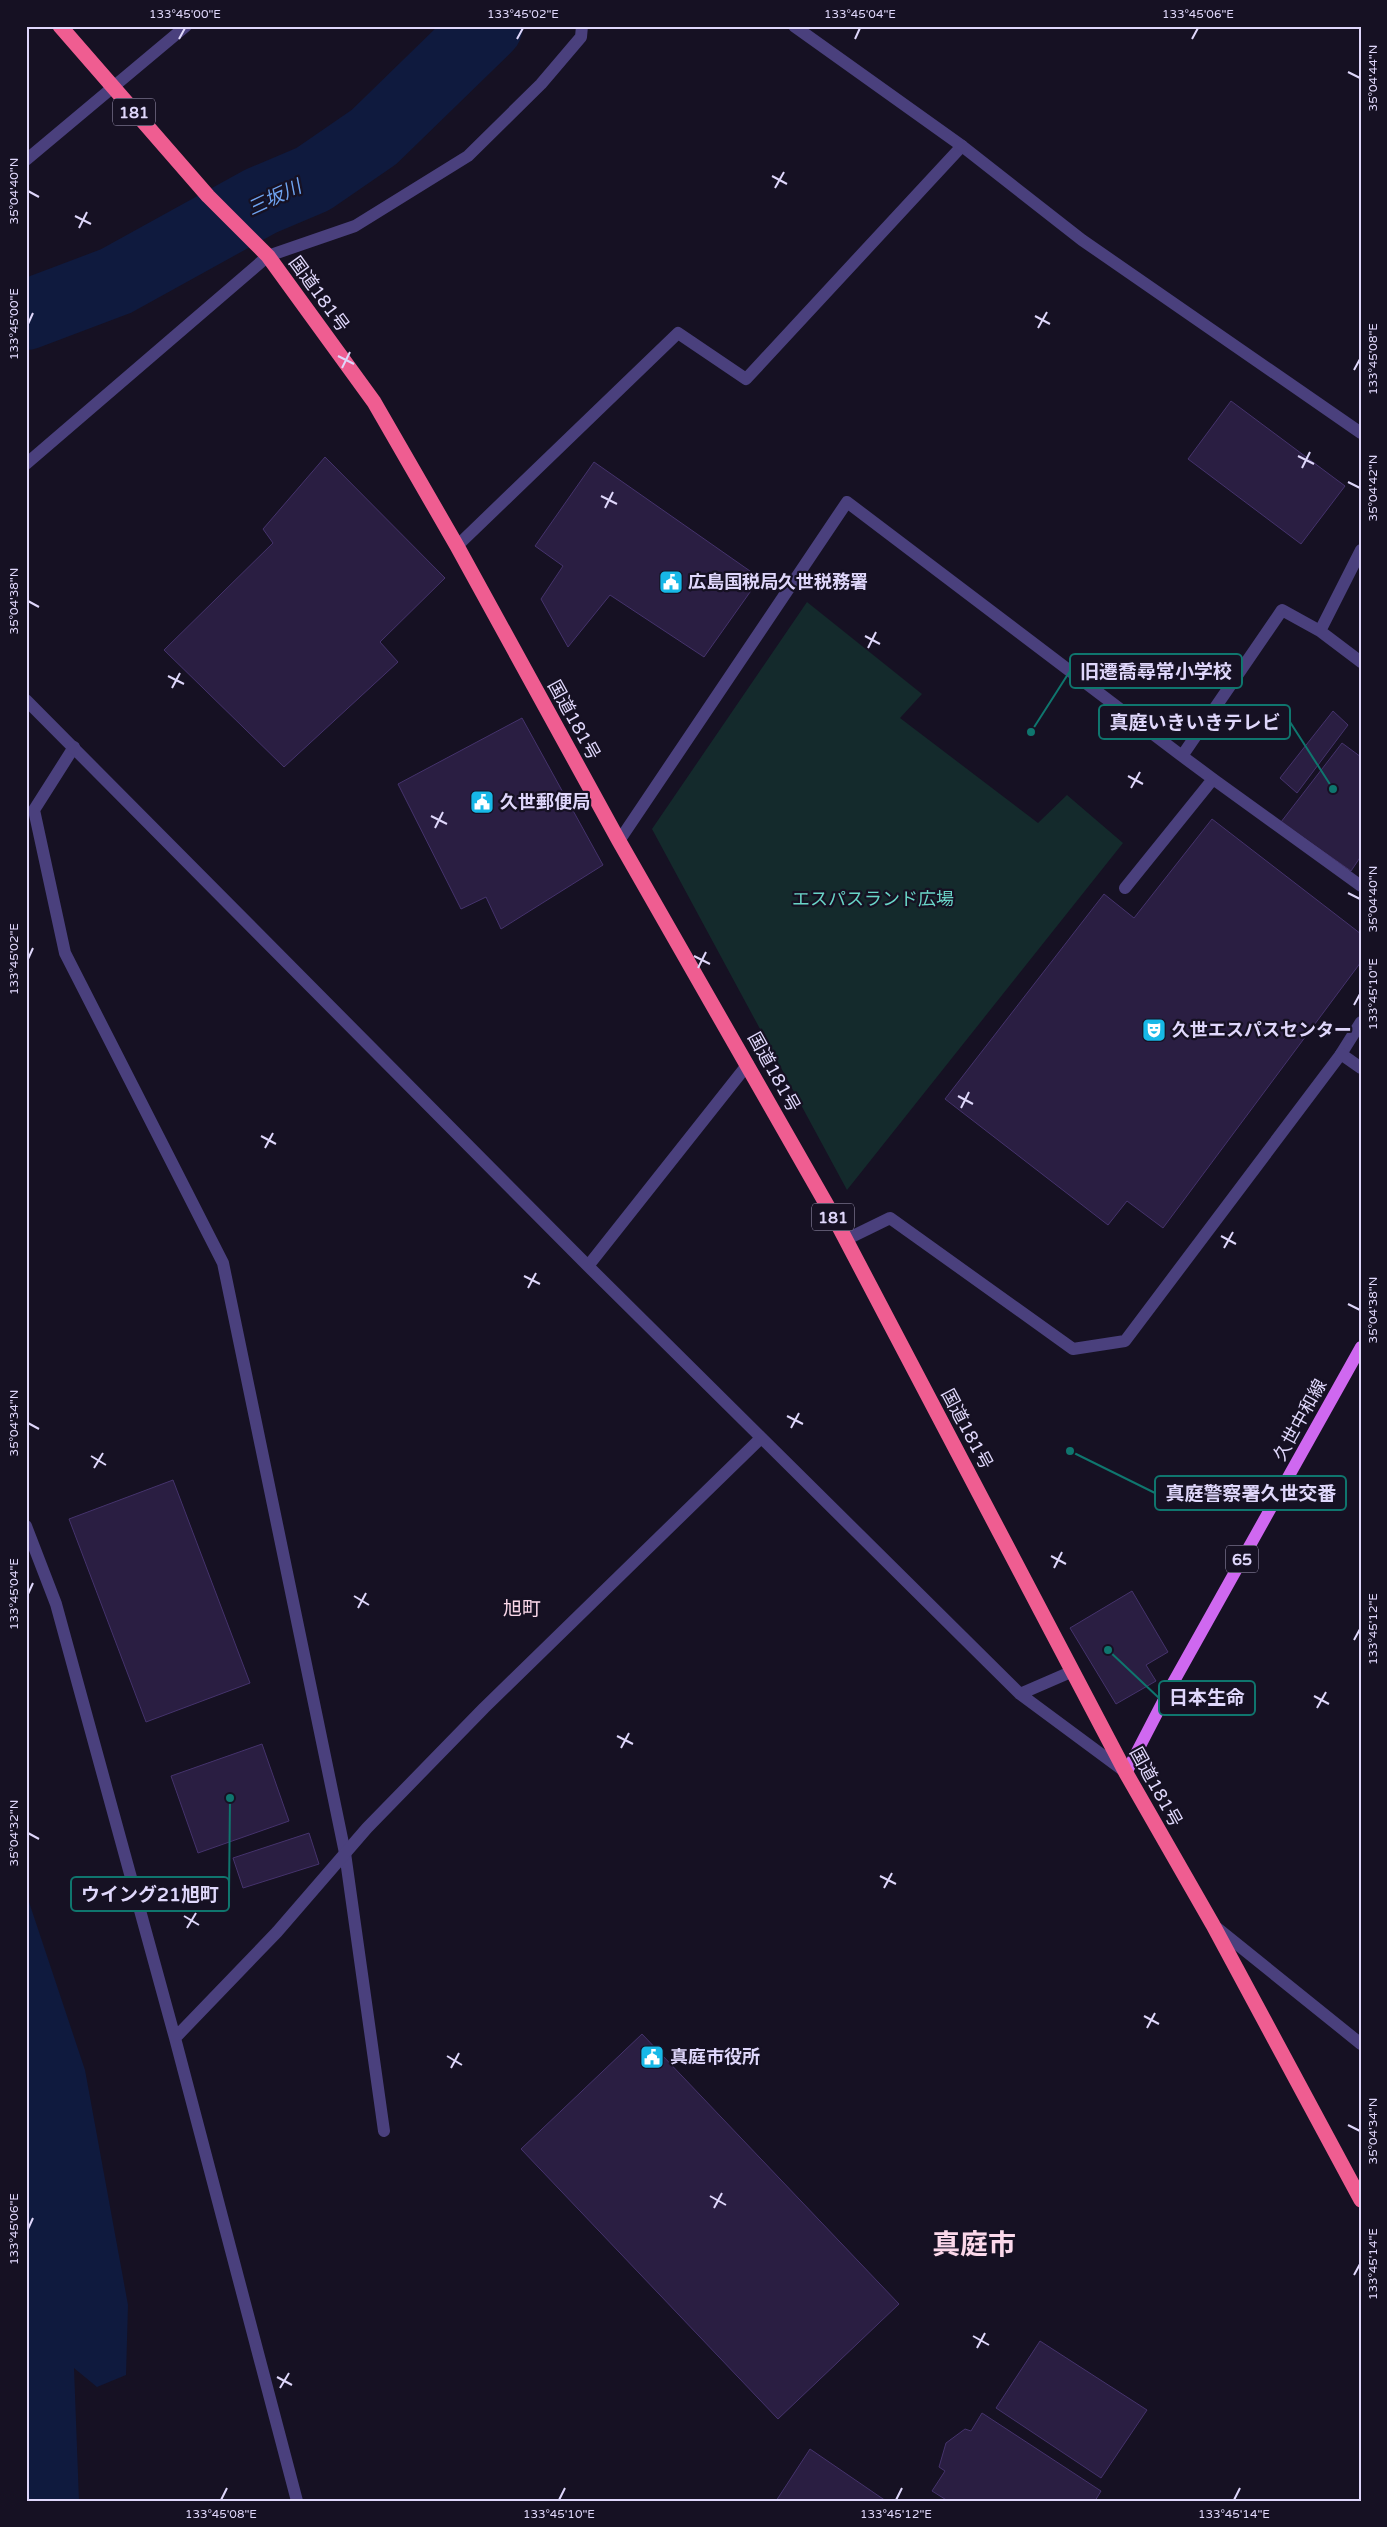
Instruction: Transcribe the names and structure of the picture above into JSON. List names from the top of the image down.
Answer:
{
  "streets": {
    "highway": ["181", "国道181号"],
    "main road": ["久世中和線", "65"]
  },
  "crossings": [
    ["国道181号", "久世中和線"]
  ],
  "districts": ["旭町", "真庭市"],
  "water": ["三坂川"],
  "parks": ["エスパスランド広場"],
  "places": {
    "public building": ["広島国税局久世税務署", "久世郵便局", "真庭市役所"],
    "other": [
      "旧遷喬尋常小学校",
      "真庭いきいきテレビ",
      "真庭警察署久世交番",
      "日本生命",
      "ウイング21旭町"
    ],
    "theatre": ["久世エスパスセンター"]
  },
  "coordinates": [
    "133°45'00\"E",
    "133°45'02\"E",
    "133°45'04\"E",
    "133°45'06\"E",
    "35°04'44\"N",
    "35°04'40\"N",
    "133°45'08\"E",
    "35°04'42\"N",
    "35°04'38\"N",
    "133°45'10\"E",
    "35°04'34\"N",
    "133°45'12\"E",
    "35°04'32\"N",
    "133°45'14\"E"
  ]
}
